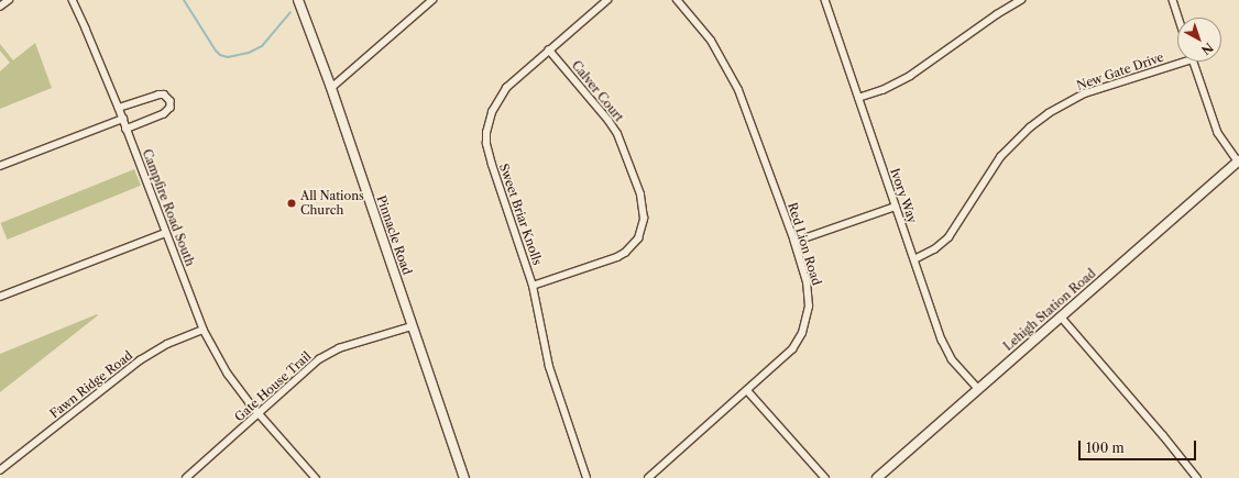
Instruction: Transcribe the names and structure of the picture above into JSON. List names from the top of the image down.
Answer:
{
  "streets": {
    "street": [
      "New Gate Drive",
      "Calver Court",
      "Ivory Way",
      "Campfire Road South",
      "Sweet Briar Knolls",
      "Pinnacle Road",
      "Red Lion Road",
      "Lehigh Station Road",
      "Fawn Ridge Road",
      "Gate House Trail"
    ]
  },
  "crossings": [
    ["New Gate Drive", "Ivory Way"],
    ["Calver Court", "Sweet Briar Knolls"],
    ["Ivory Way", "Lehigh Station Road"],
    ["Campfire Road South", "Fawn Ridge Road"],
    ["Campfire Road South", "Gate House Trail"],
    ["Pinnacle Road", "Gate House Trail"]
  ],
  "places": ["All Nations Church"],
  "scale_bar": "100 m",
  "north": "bottom right"
}
